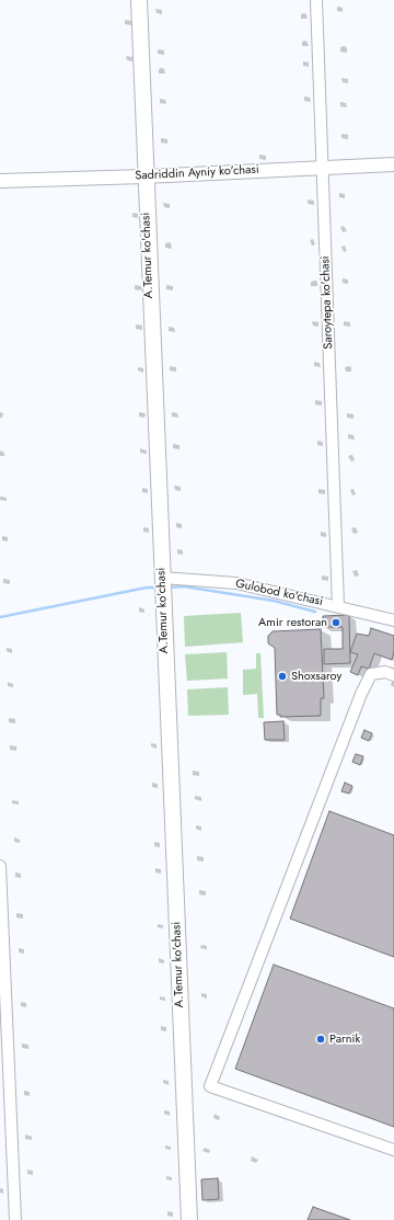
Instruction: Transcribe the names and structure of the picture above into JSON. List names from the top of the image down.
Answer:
{
  "streets": {
    "main road": ["A.Temur ko'chasi"],
    "street": ["Sadriddin Ayniy ko'chasi", "Saroytepa ko'chasi", "Gulobod ko'chasi"]
  },
  "crossings": [
    ["Sadriddin Ayniy ko'chasi", "A.Temur ko'chasi"],
    ["Sadriddin Ayniy ko'chasi", "Saroytepa ko'chasi"],
    ["A.Temur ko'chasi", "Gulobod ko'chasi"],
    ["Saroytepa ko'chasi", "Gulobod ko'chasi"]
  ],
  "places": ["Amir restoran", "Shoxsaroy", "Parnik"]
}
